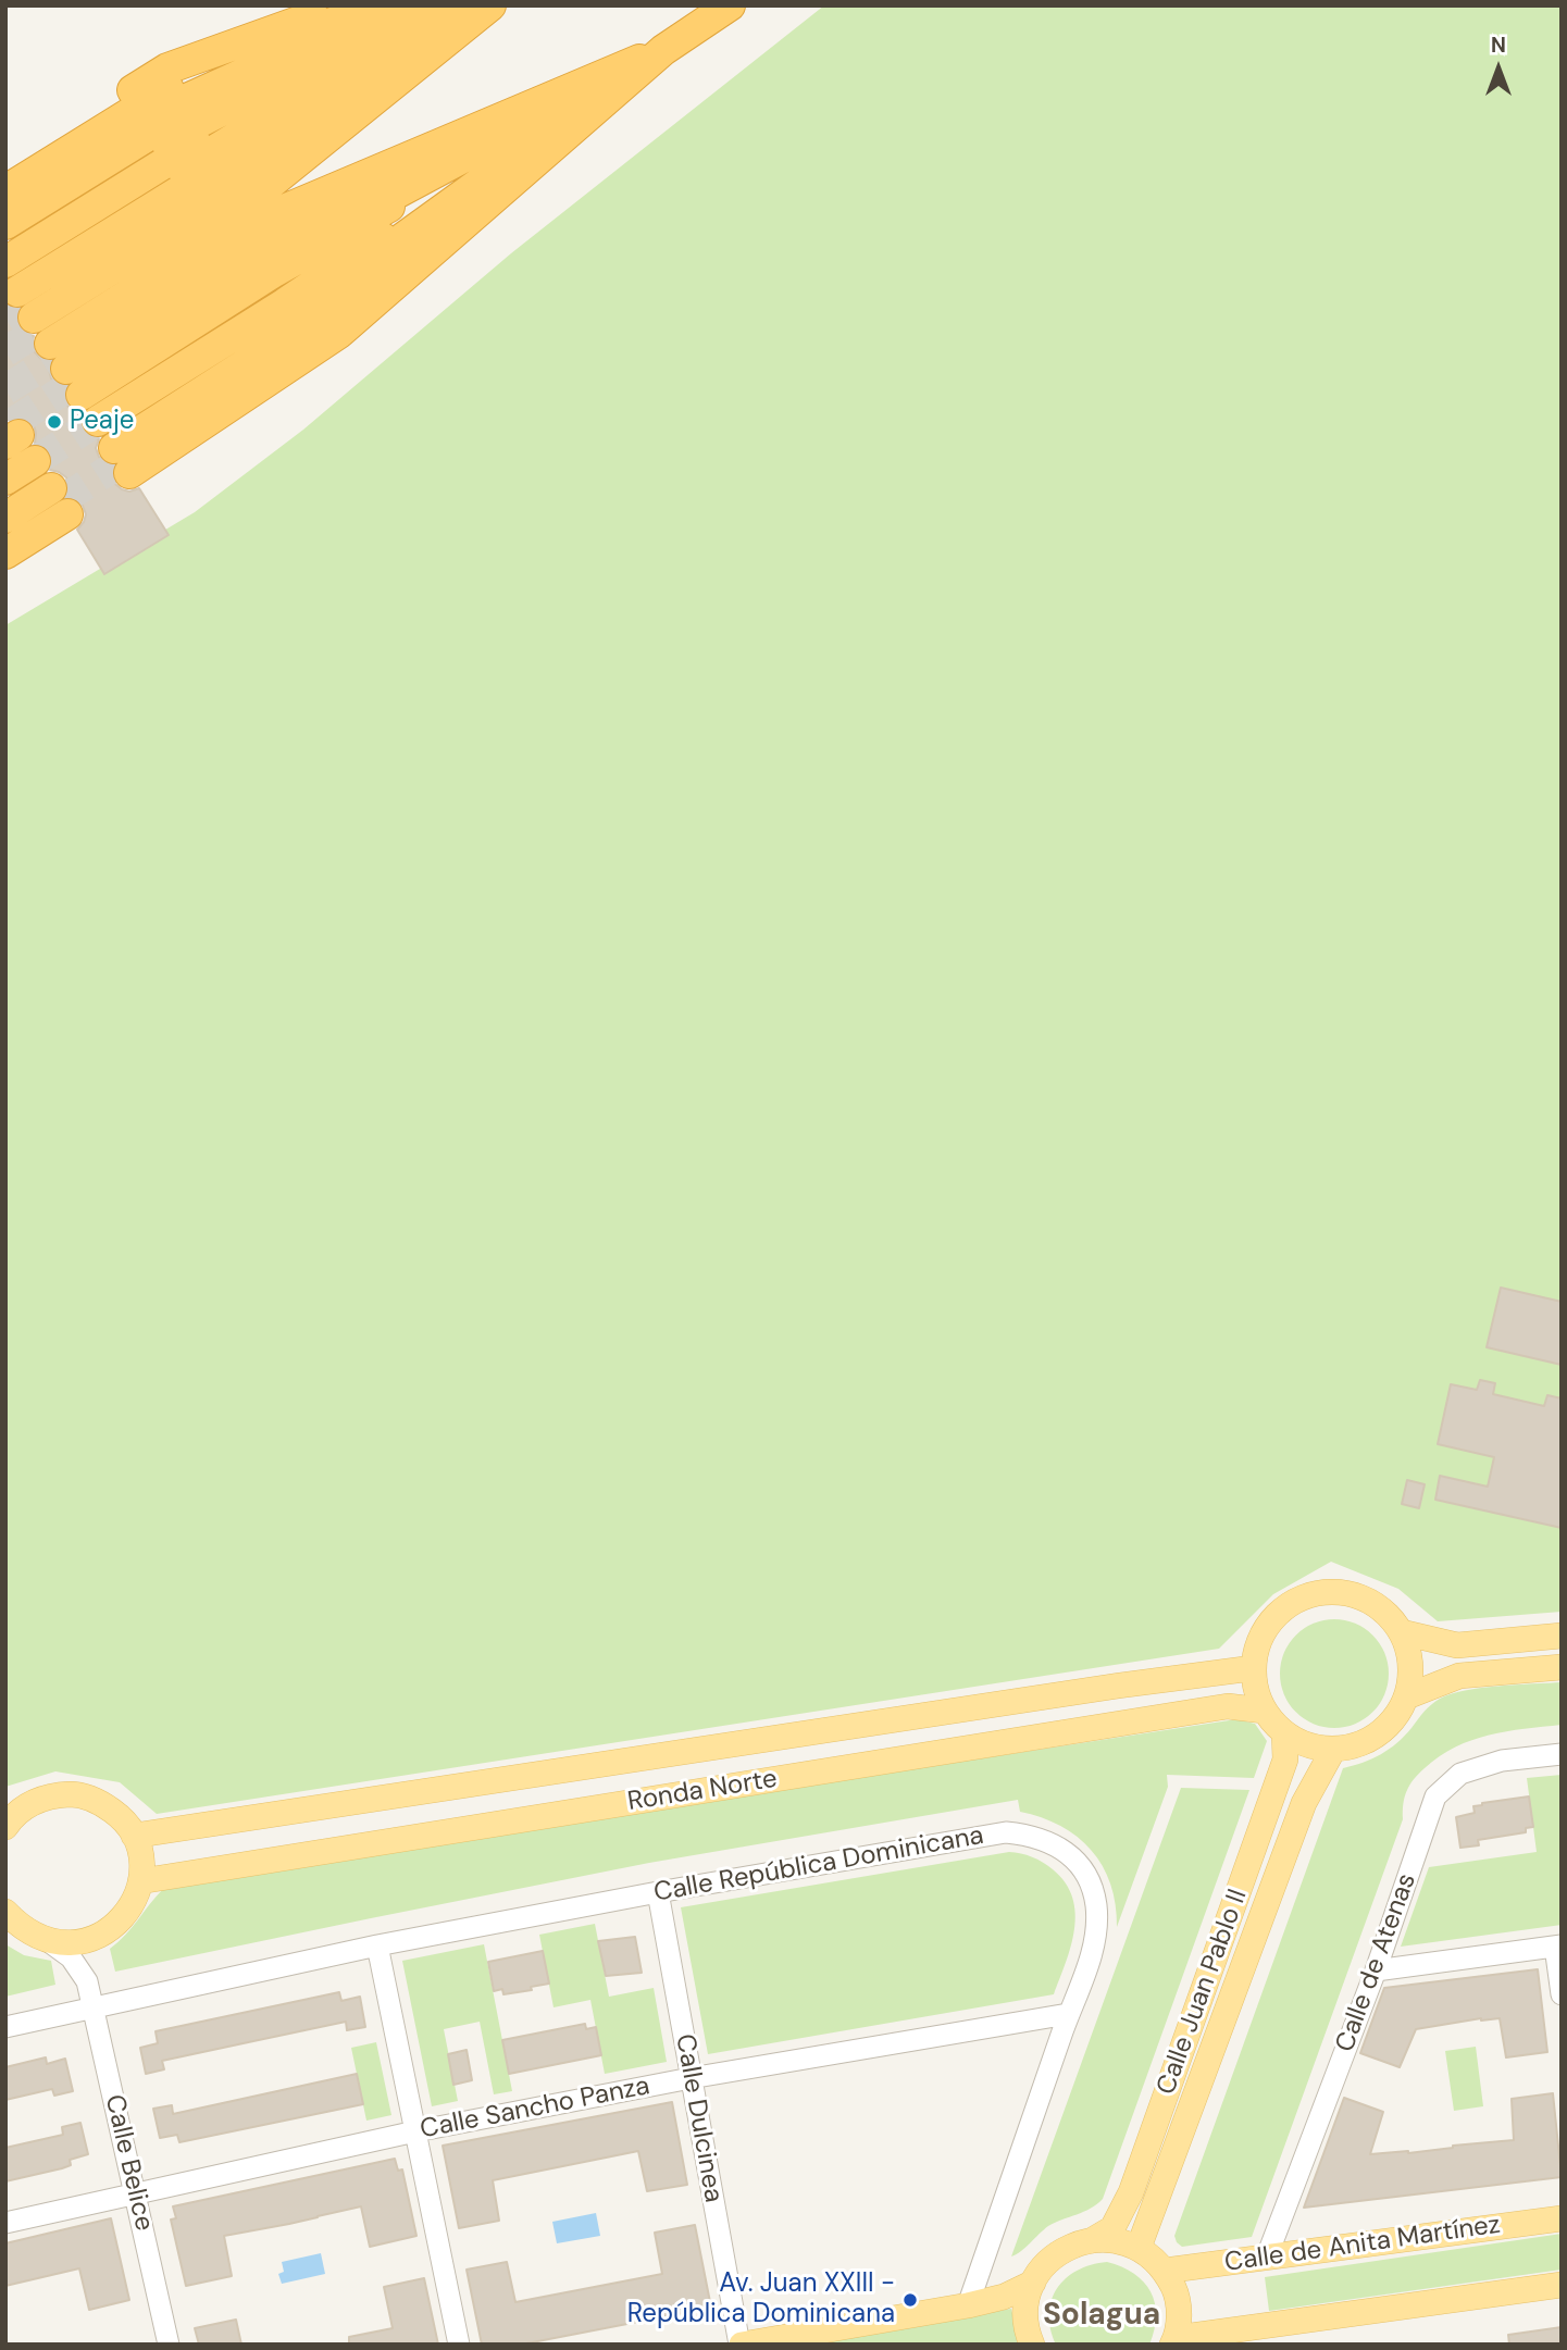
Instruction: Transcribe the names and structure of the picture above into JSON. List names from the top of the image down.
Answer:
{
  "streets": {
    "main road": ["Ronda Norte", "Calle Juan Pablo II", "Calle de Anita Martínez"],
    "street": [
      "Calle República Dominicana",
      "Calle de Atenas",
      "Calle Sancho Panza",
      "Calle Dulcinea",
      "Calle Belice"
    ]
  },
  "crossings": [
    ["Ronda Norte", "Calle Juan Pablo II"],
    ["Calle República Dominicana", "Calle Sancho Panza"],
    ["Calle República Dominicana", "Calle Dulcinea"],
    ["Calle República Dominicana", "Calle Belice"],
    ["Calle de Atenas", "Calle de Anita Martínez"],
    ["Calle Sancho Panza", "Calle Dulcinea"],
    ["Calle Sancho Panza", "Calle Belice"]
  ],
  "districts": ["Solagua"],
  "places": ["Peaje", "Av. Juan XXIII - República Dominicana"],
  "north": "top"
}
